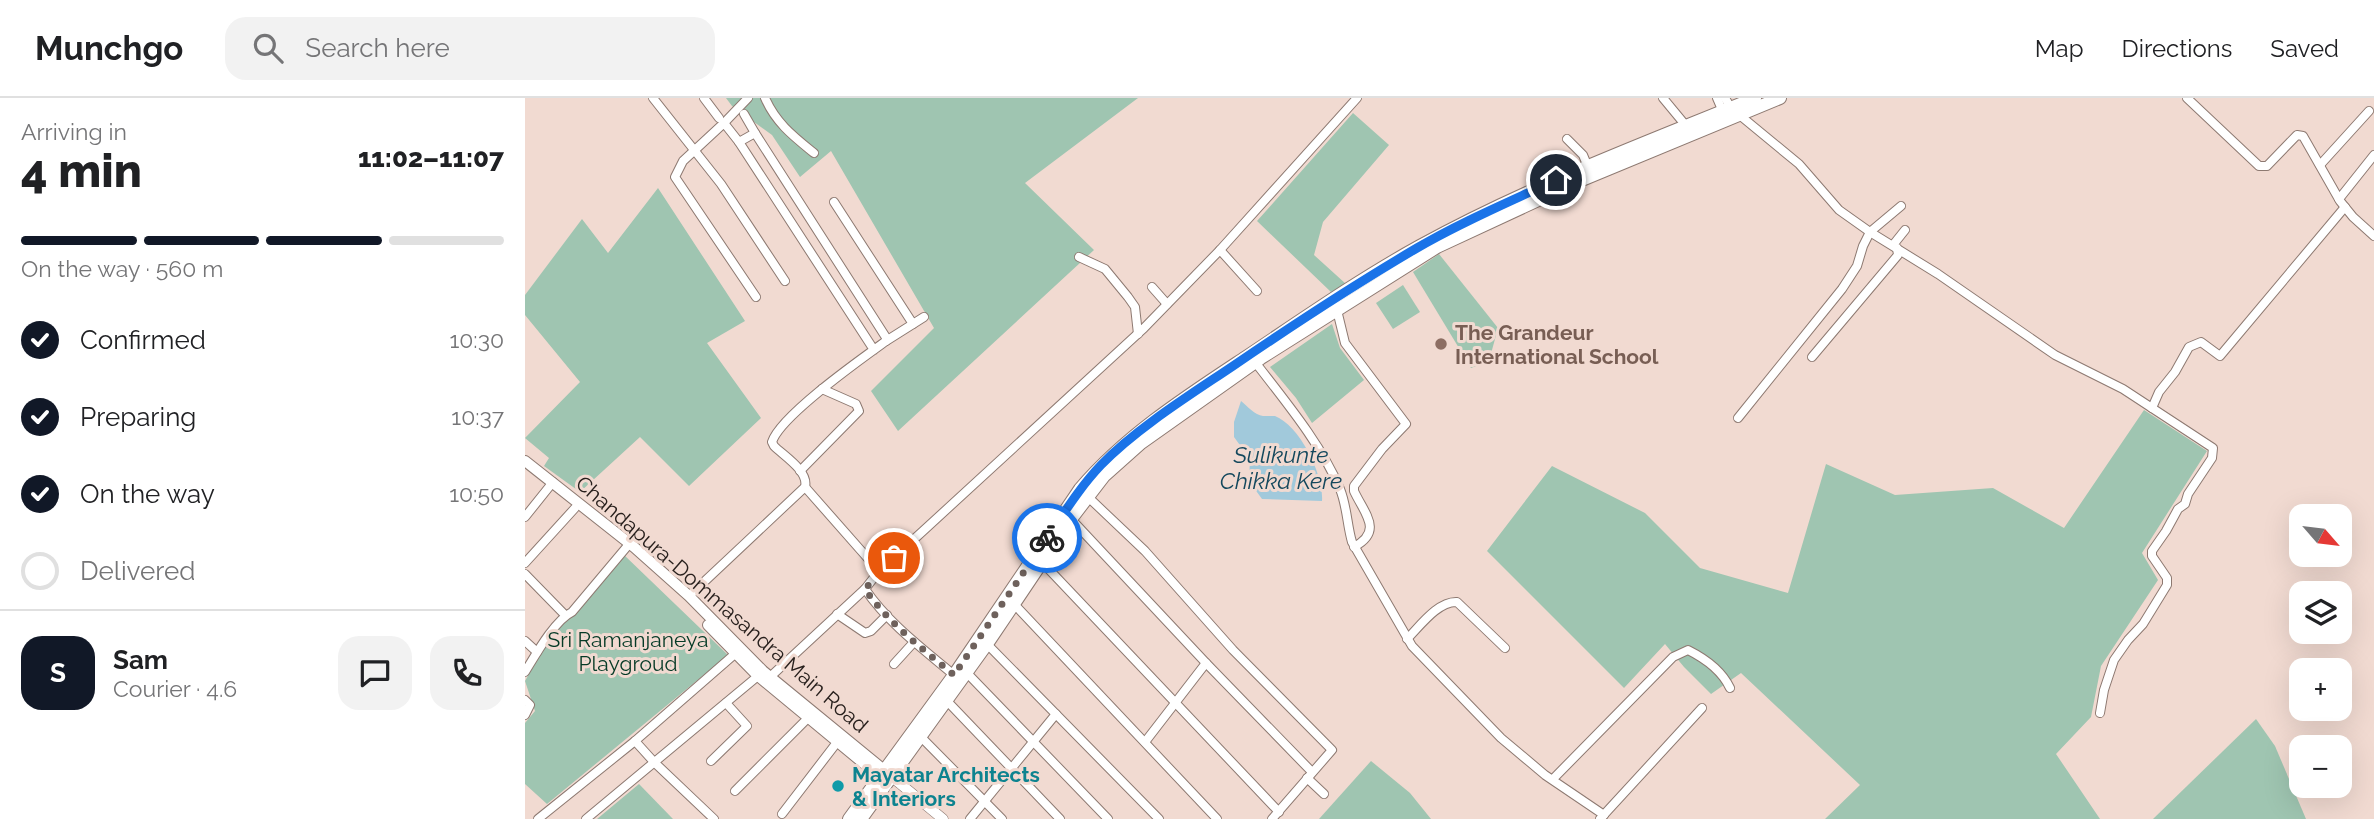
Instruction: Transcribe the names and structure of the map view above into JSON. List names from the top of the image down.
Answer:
{
  "streets": {
    "main road": ["Chandapura-Dommasandra Main Road"]
  },
  "water": ["Sulikunte Chikka Kere"],
  "parks": ["Sri Ramanjaneya Playgroud"],
  "places": ["The Grandeur International School", "Mayatar Architects & Interiors"],
  "north": "bottom right",
  "page": {
    "header": "Munchgo",
    "search": "Search here",
    "nav": ["Map", "Directions", "Saved"],
    "heading": ["4 min", "Arriving in", "11:02–11:07"],
    "panel": ["Sam", "Courier · 4.6"],
    "bar": "On the way · 560 m",
    "list": [
      ["Confirmed", "10:30"],
      ["Preparing", "10:37"],
      ["On the way", "10:50"],
      "Delivered"
    ],
    "map_buttons": ["+", "−"],
    "round": "S"
  }
}
